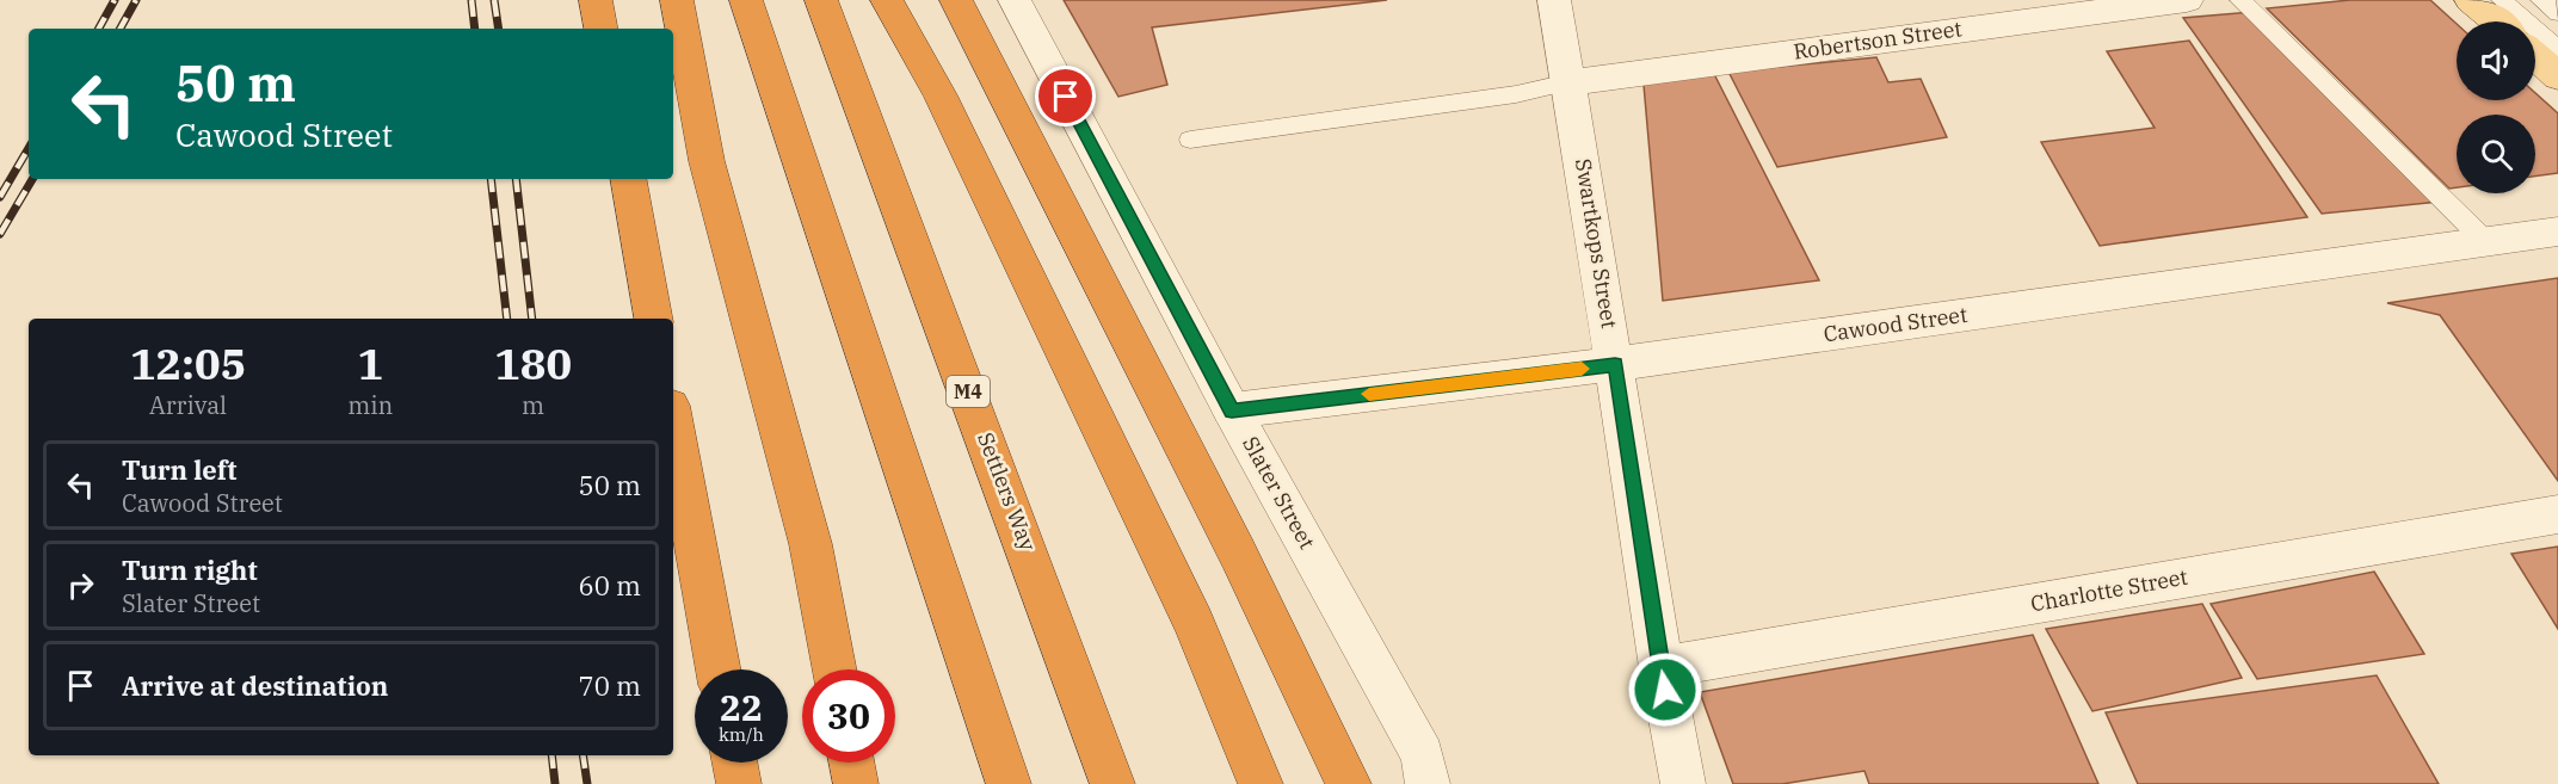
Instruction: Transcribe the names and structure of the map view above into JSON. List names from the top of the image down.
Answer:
{
  "streets": {
    "highway": ["M4", "Settlers Way"],
    "street": [
      "Robertson Street",
      "Swartkops Street",
      "Cawood Street",
      "Slater Street",
      "Charlotte Street"
    ]
  },
  "crossings": [
    ["Robertson Street", "Swartkops Street"],
    ["Swartkops Street", "Cawood Street"],
    ["Swartkops Street", "Charlotte Street"],
    ["Cawood Street", "Slater Street"]
  ],
  "page": {
    "turn": ["50 m", "Cawood Street"],
    "eta": [
      "12:05",
      "Arrival",
      "1",
      "min",
      "180",
      "m"
    ],
    "list": [
      {
        "name": "Turn left",
        "note": "Cawood Street",
        "value": "50 m"
      },
      {
        "name": "Turn right",
        "note": "Slater Street",
        "value": "60 m"
      },
      {
        "name": "Arrive at destination",
        "value": "70 m"
      }
    ],
    "speed": "22 km/h",
    "limit": "30"
  }
}
